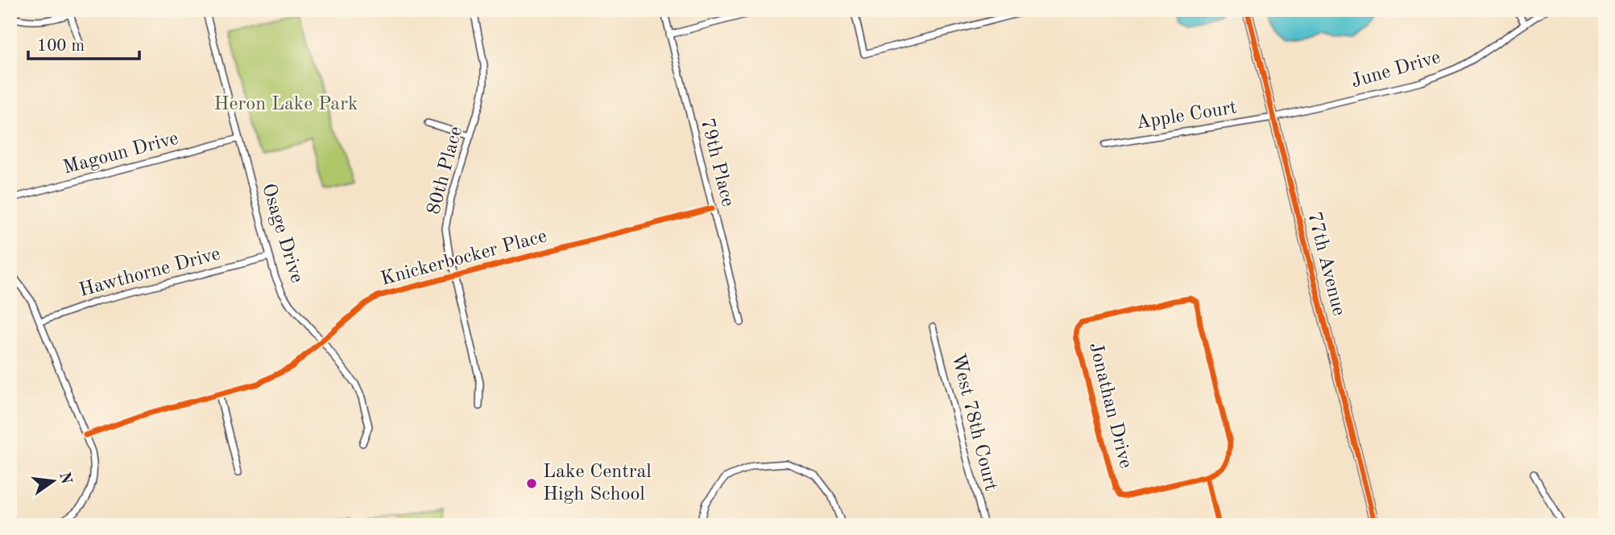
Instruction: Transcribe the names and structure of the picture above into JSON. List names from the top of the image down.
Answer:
{
  "streets": {
    "street": [
      "June Drive",
      "Apple Court",
      "Magoun Drive",
      "79th Place",
      "80th Place",
      "Osage Drive",
      "Knickerbocker Place",
      "77th Avenue",
      "Hawthorne Drive",
      "Jonathan Drive",
      "West 78th Court"
    ]
  },
  "crossings": [
    ["June Drive", "Apple Court"],
    ["June Drive", "77th Avenue"],
    ["Apple Court", "77th Avenue"],
    ["Magoun Drive", "Osage Drive"],
    ["79th Place", "Knickerbocker Place"],
    ["80th Place", "Knickerbocker Place"],
    ["Osage Drive", "Knickerbocker Place"],
    ["Osage Drive", "Hawthorne Drive"]
  ],
  "parks": ["Heron Lake Park"],
  "places": ["Lake Central High School"],
  "scale_bar": "100 m",
  "north": "right"
}
